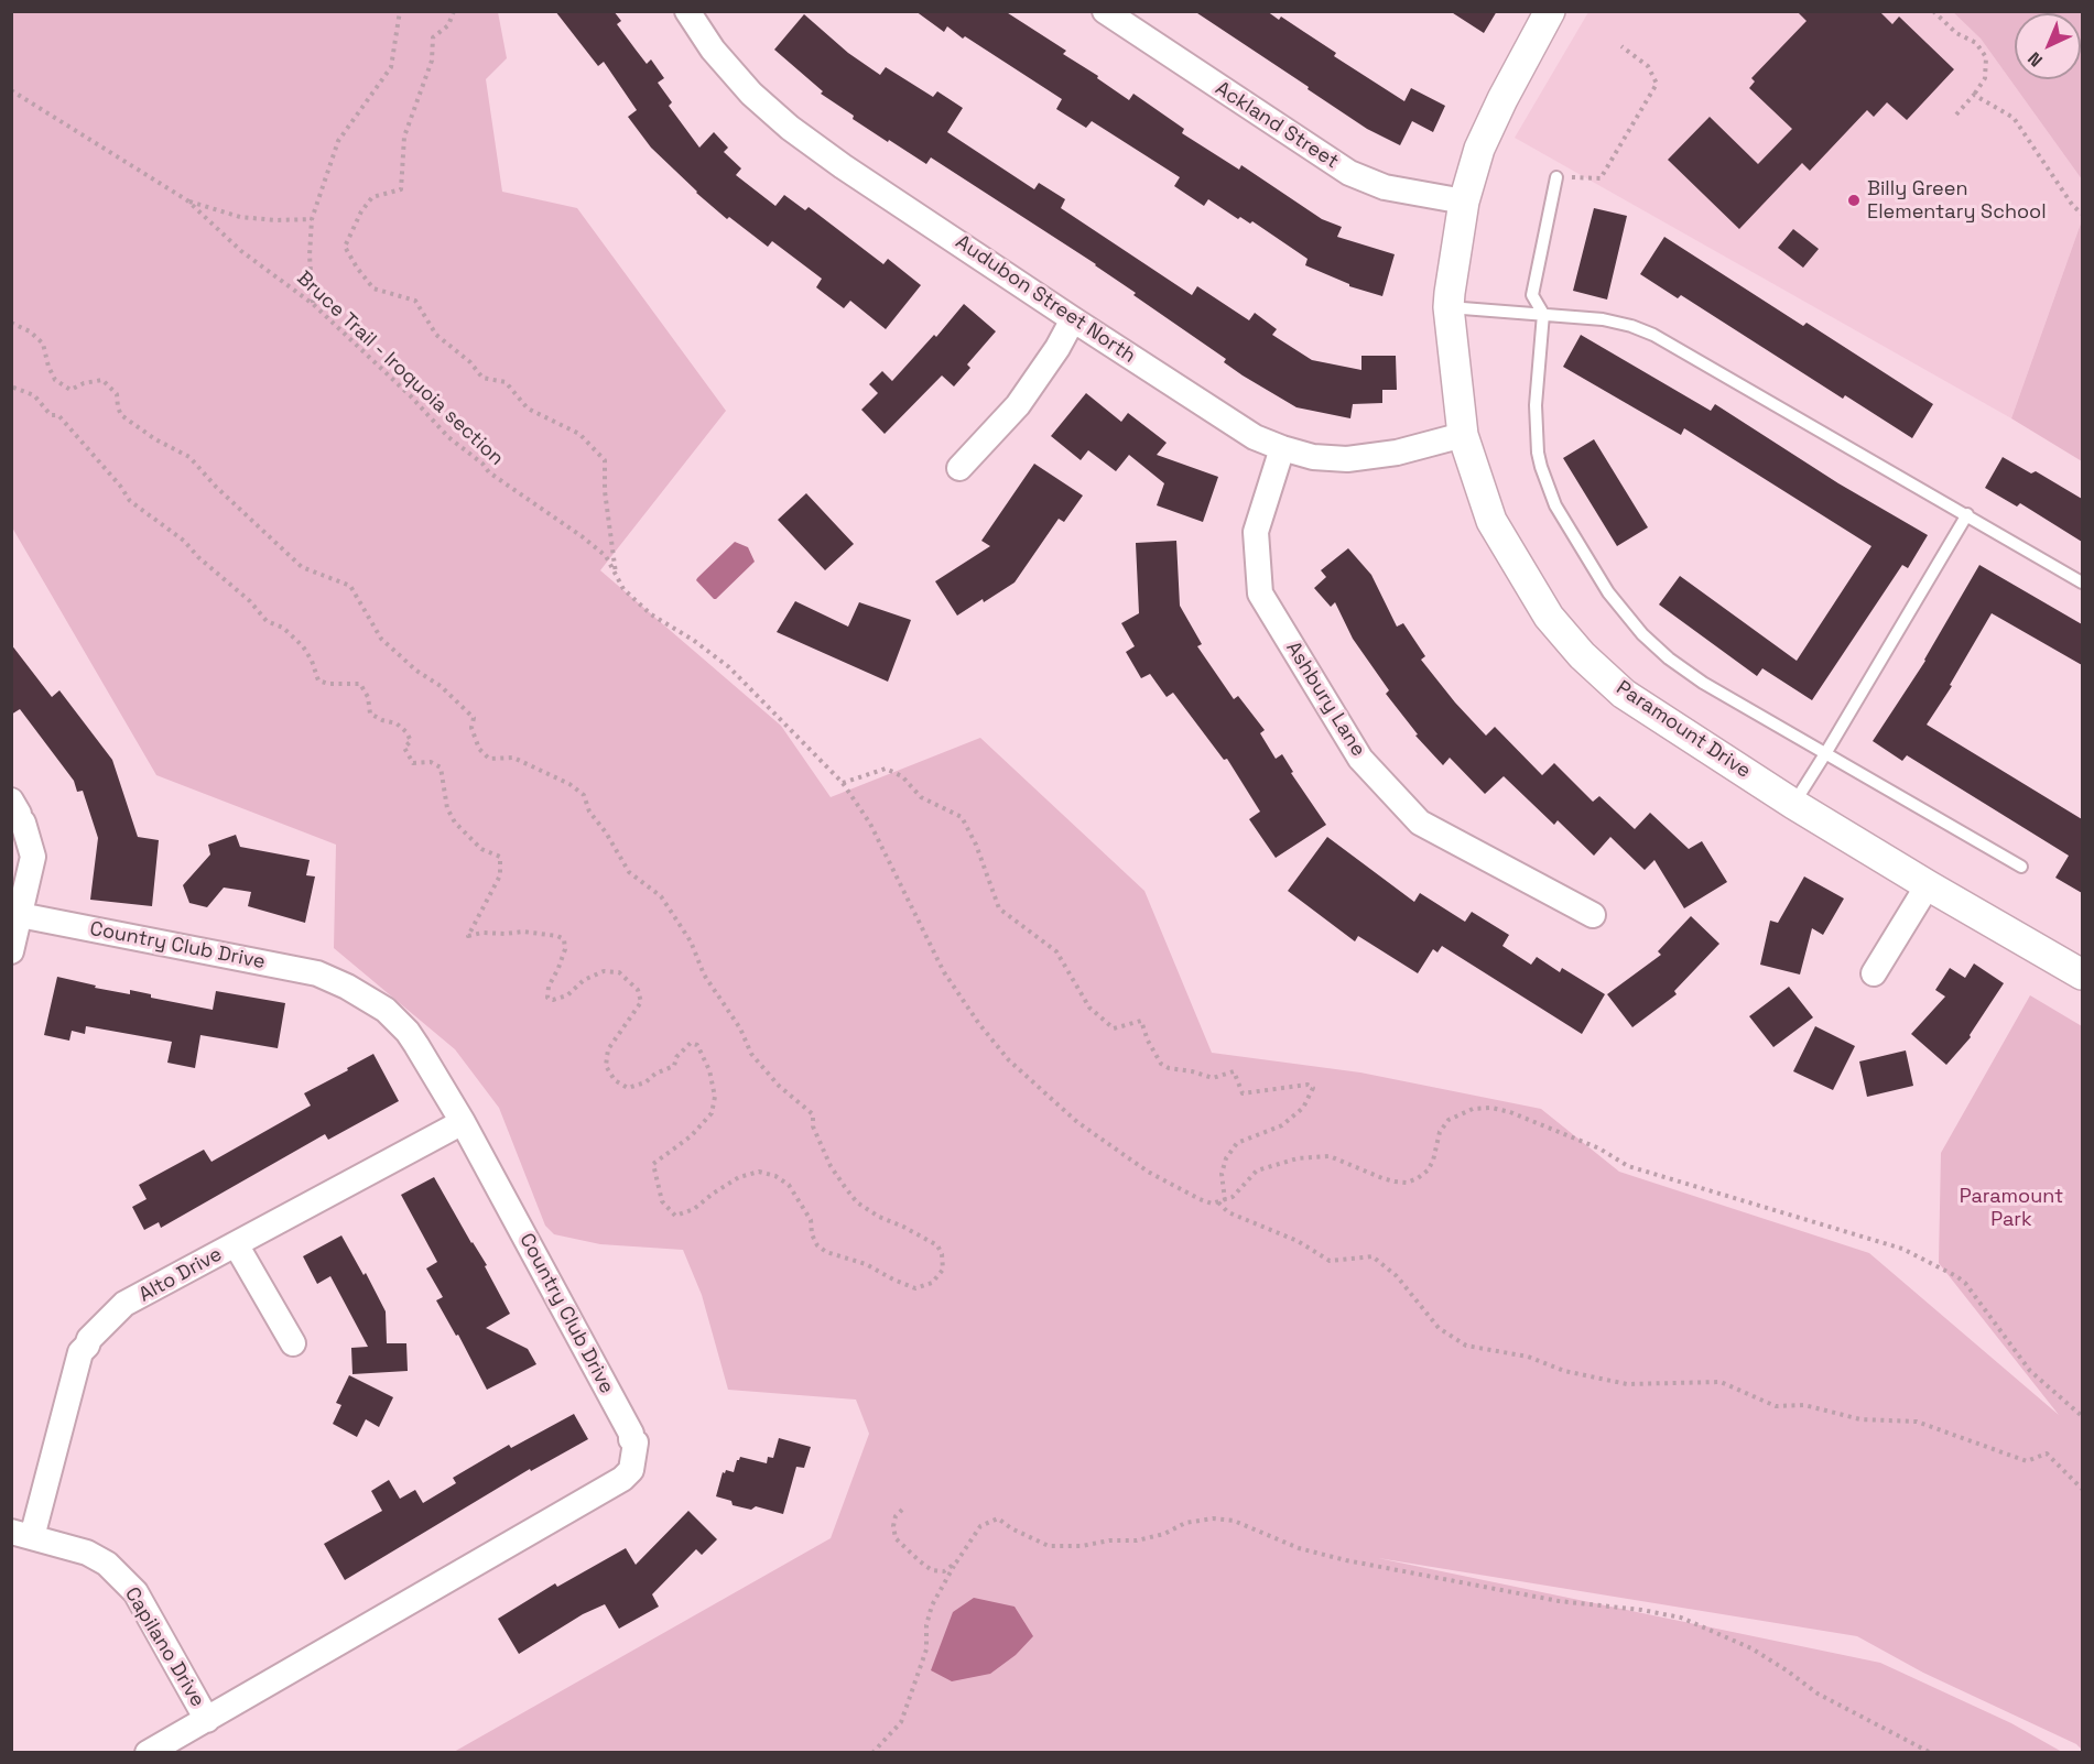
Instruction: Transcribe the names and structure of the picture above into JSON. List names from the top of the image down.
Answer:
{
  "streets": {
    "street": [
      "Ackland Street",
      "Audubon Street North",
      "Ashbury Lane",
      "Paramount Drive",
      "Country Club Drive",
      "Alto Drive",
      "Capilano Drive"
    ],
    "path": ["Bruce Trail - Iroquoia section"]
  },
  "crossings": [
    ["Ackland Street", "Paramount Drive"],
    ["Audubon Street North", "Ashbury Lane"],
    ["Audubon Street North", "Paramount Drive"],
    ["Country Club Drive", "Alto Drive"],
    ["Country Club Drive", "Capilano Drive"],
    ["Alto Drive", "Capilano Drive"]
  ],
  "parks": ["Paramount Park"],
  "places": ["Billy Green Elementary School"],
  "north": "bottom left"
}
